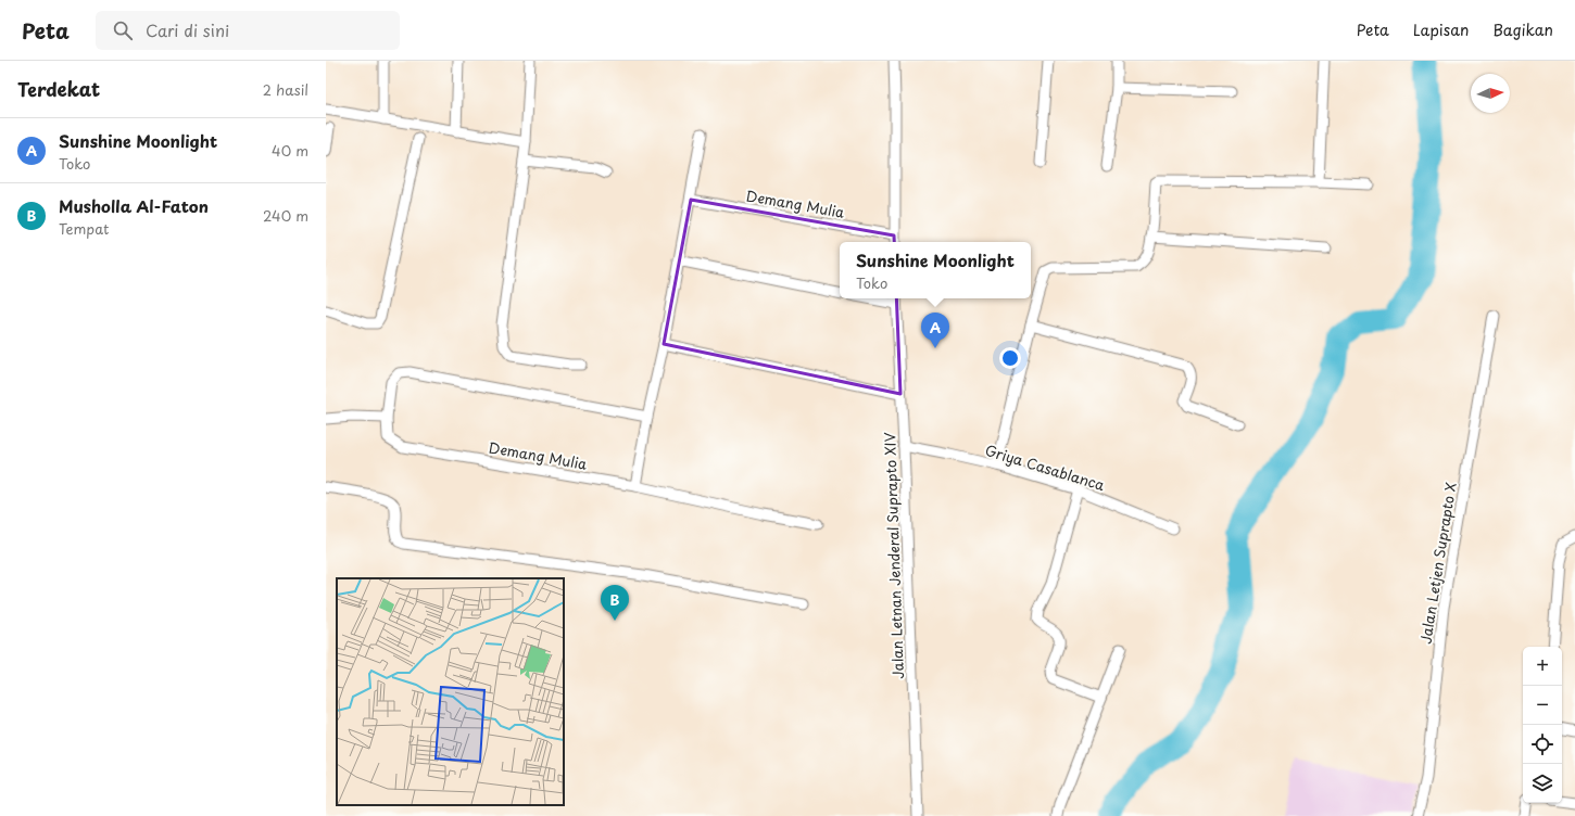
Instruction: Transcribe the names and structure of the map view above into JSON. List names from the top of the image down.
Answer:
{
  "streets": {
    "street": [
      "Demang Mulia",
      "Griya Casablanca",
      "Jalan Letnan Jenderal Suprapto XIV",
      "Jalan Letjen Suprapto X"
    ]
  },
  "crossings": [
    ["Griya Casablanca", "Jalan Letnan Jenderal Suprapto XIV"]
  ],
  "north": "right",
  "page": {
    "header": "Peta",
    "search": "Cari di sini",
    "nav": ["Peta", "Lapisan", "Bagikan"],
    "heading": ["Terdekat", "2 hasil"],
    "list": [
      {
        "mark": "A",
        "name": "Sunshine Moonlight",
        "note": "Toko",
        "value": "40 m"
      },
      {
        "mark": "B",
        "name": "Musholla Al-Faton",
        "note": "Tempat",
        "value": "240 m"
      }
    ],
    "popup": ["Sunshine Moonlight", "Toko"],
    "pins": ["A", "B"],
    "map_buttons": ["+", "−"]
  }
}
